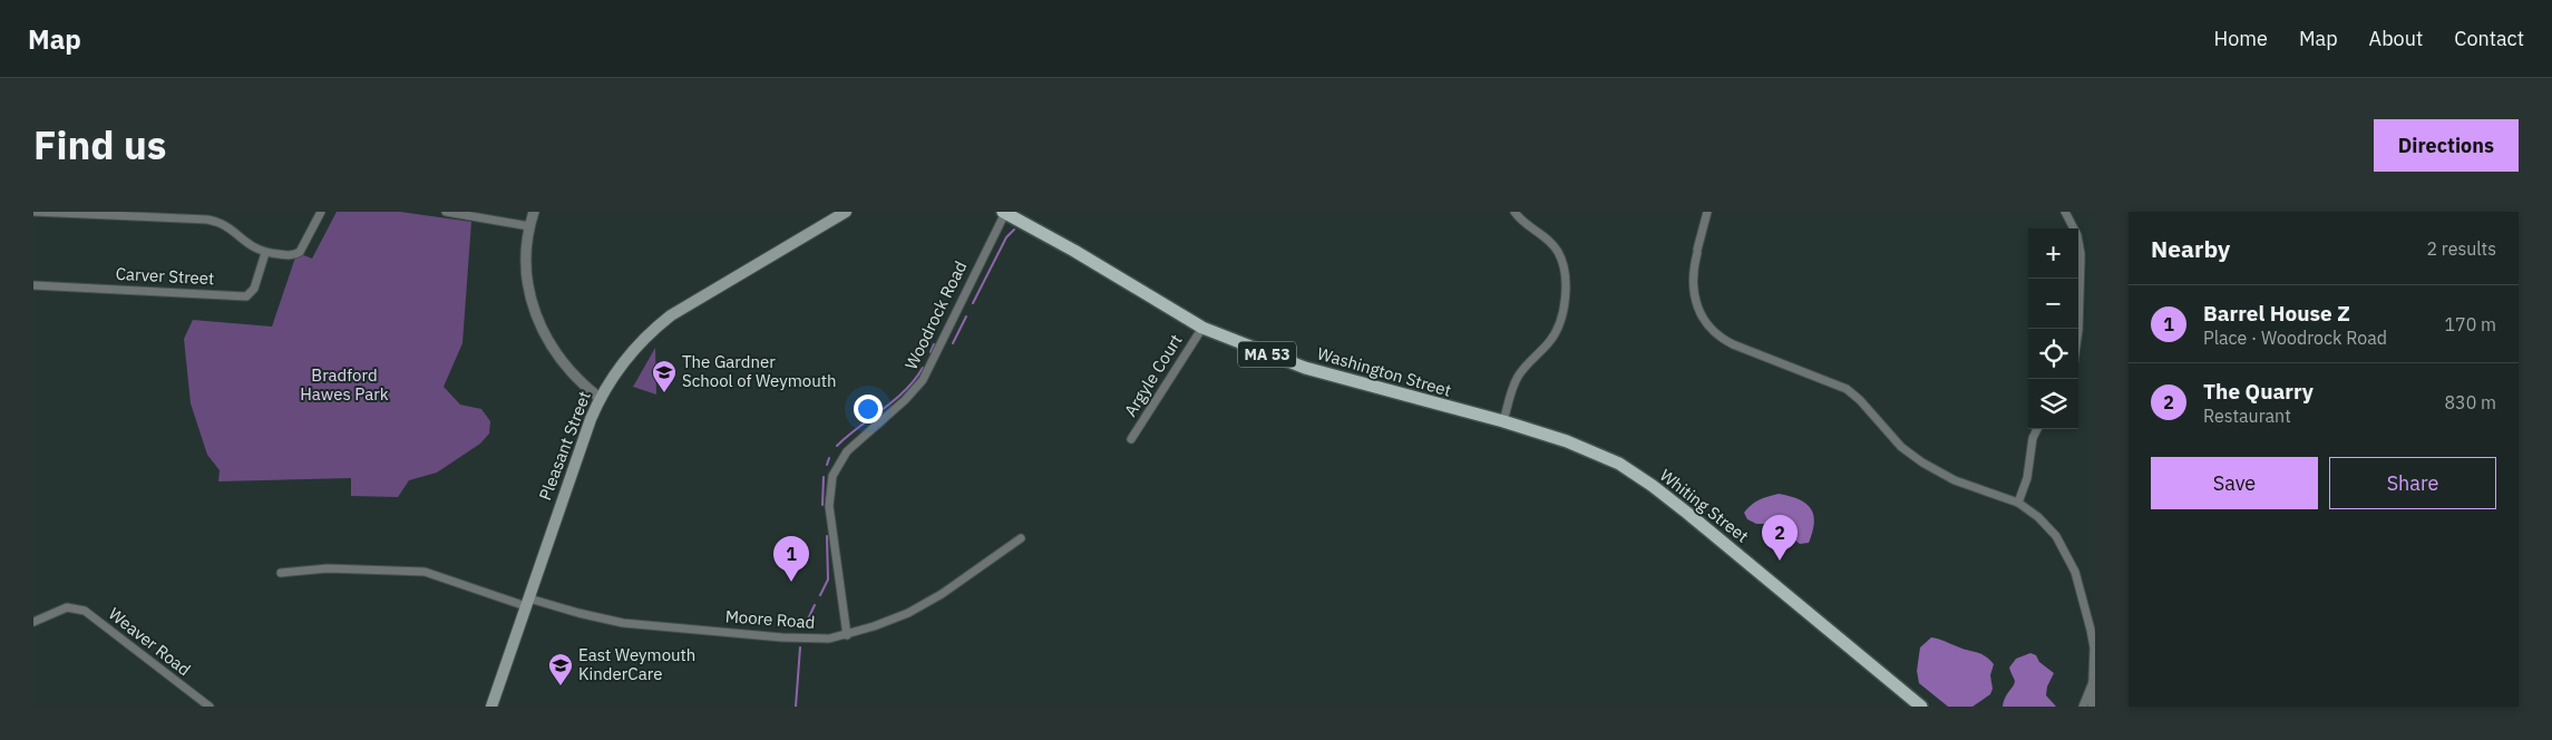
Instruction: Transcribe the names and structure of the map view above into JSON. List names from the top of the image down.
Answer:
{
  "streets": {
    "main road": [
      "MA 53",
      "Washington Street",
      "Pleasant Street",
      "Whiting Street"
    ],
    "street": [
      "Carver Street",
      "Woodrock Road",
      "Argyle Court",
      "Moore Road",
      "Weaver Road"
    ]
  },
  "crossings": [
    ["Woodrock Road", "Washington Street"],
    ["Woodrock Road", "Moore Road"],
    ["Washington Street", "Argyle Court"],
    ["Washington Street", "Whiting Street"],
    ["Pleasant Street", "Moore Road"]
  ],
  "parks": ["Bradford Hawes Park"],
  "places": {
    "school or university": ["The Gardner School of Weymouth", "East Weymouth KinderCare"]
  },
  "page": {
    "header": "Map",
    "nav": [
      "Home",
      "Map",
      "About",
      "Contact"
    ],
    "title": "Find us",
    "buttons": [
      "Directions",
      ["Save", "Share"]
    ],
    "heading": ["Nearby", "2 results"],
    "map_buttons": ["+", "−"],
    "list": [
      {
        "mark": "1",
        "name": "Barrel House Z",
        "note": "Place · Woodrock Road",
        "value": "170 m"
      },
      {
        "mark": "2",
        "name": "The Quarry",
        "note": "Restaurant",
        "value": "830 m"
      }
    ],
    "pins": ["2", "1"]
  }
}
